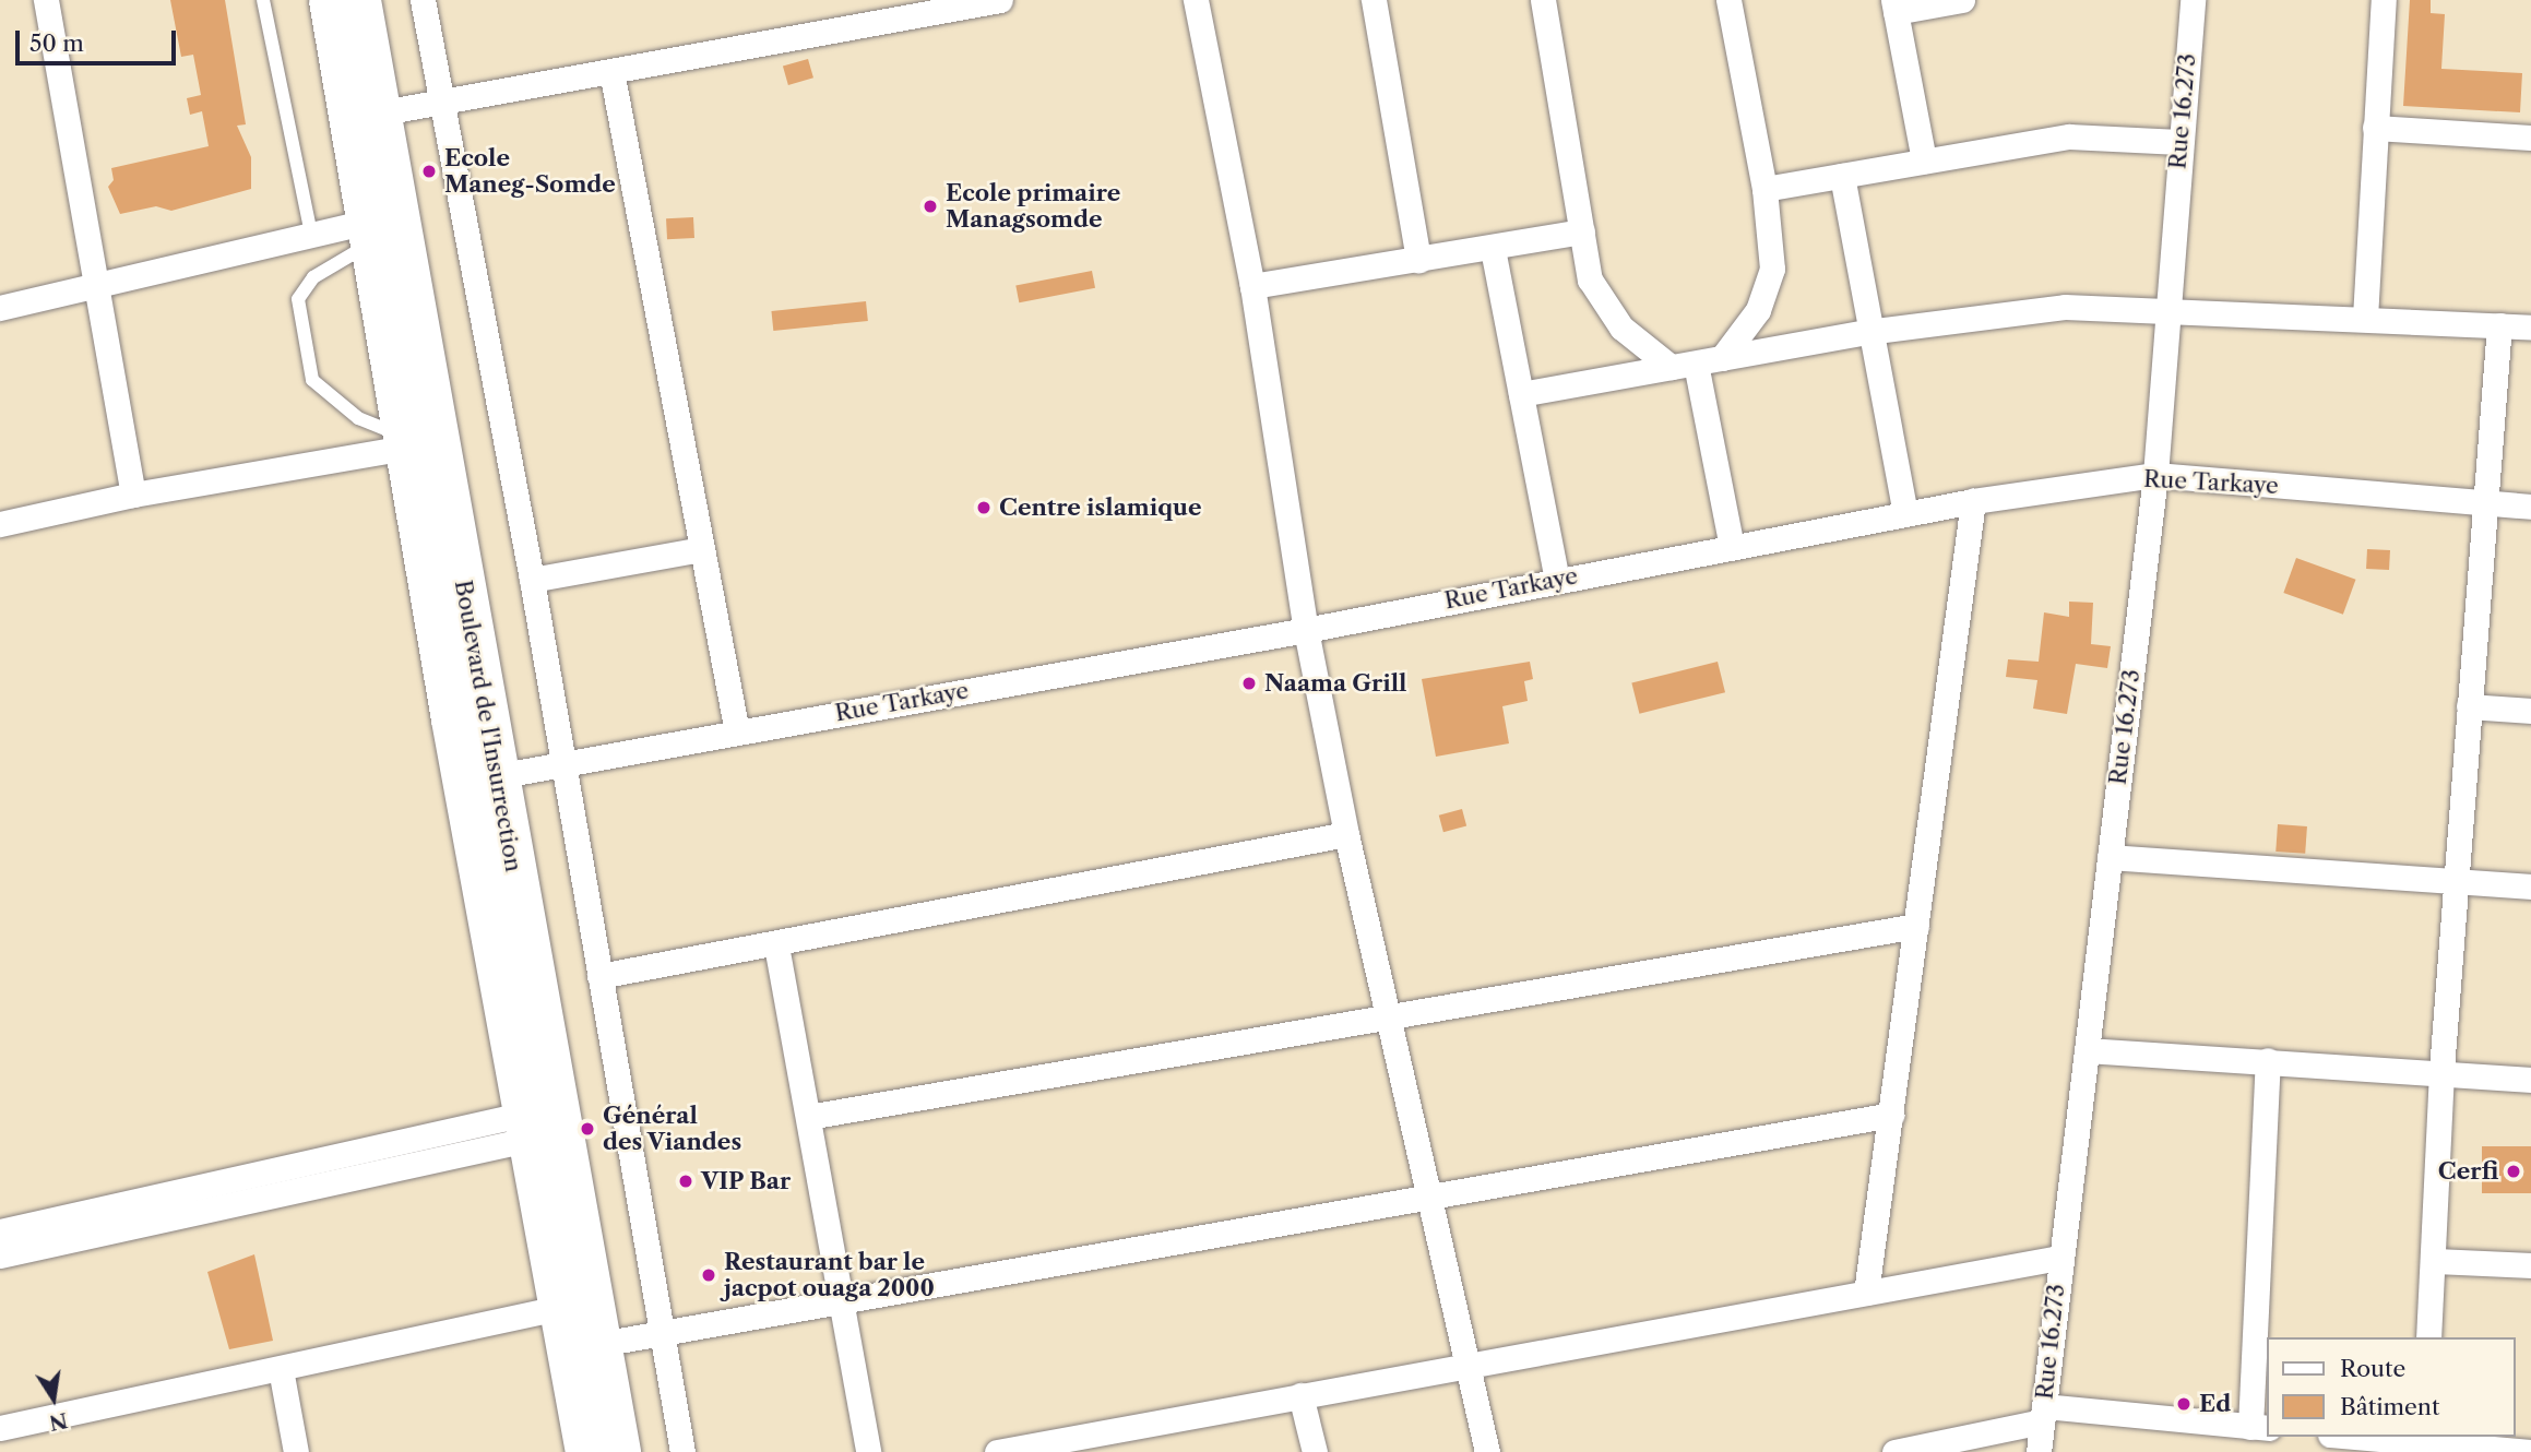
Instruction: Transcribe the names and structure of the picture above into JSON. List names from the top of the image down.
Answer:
{
  "streets": {
    "main road": ["Boulevard de l'Insurrection"],
    "street": ["Rue 16.273", "Rue Tarkaye"]
  },
  "crossings": [
    ["Rue 16.273", "Rue Tarkaye"],
    ["Rue Tarkaye", "Boulevard de l'Insurrection"]
  ],
  "places": [
    "Ecole Maneg-Somde",
    "Ecole primaire Managsomde",
    "Centre islamique",
    "Naama Grill",
    "Général des Viandes",
    "Cerfi",
    "VIP Bar",
    "Restaurant bar le jacpot ouaga 2000",
    "Ed"
  ],
  "legend": ["Route", "Bâtiment"],
  "scale_bar": "50 m",
  "north": "bottom"
}
